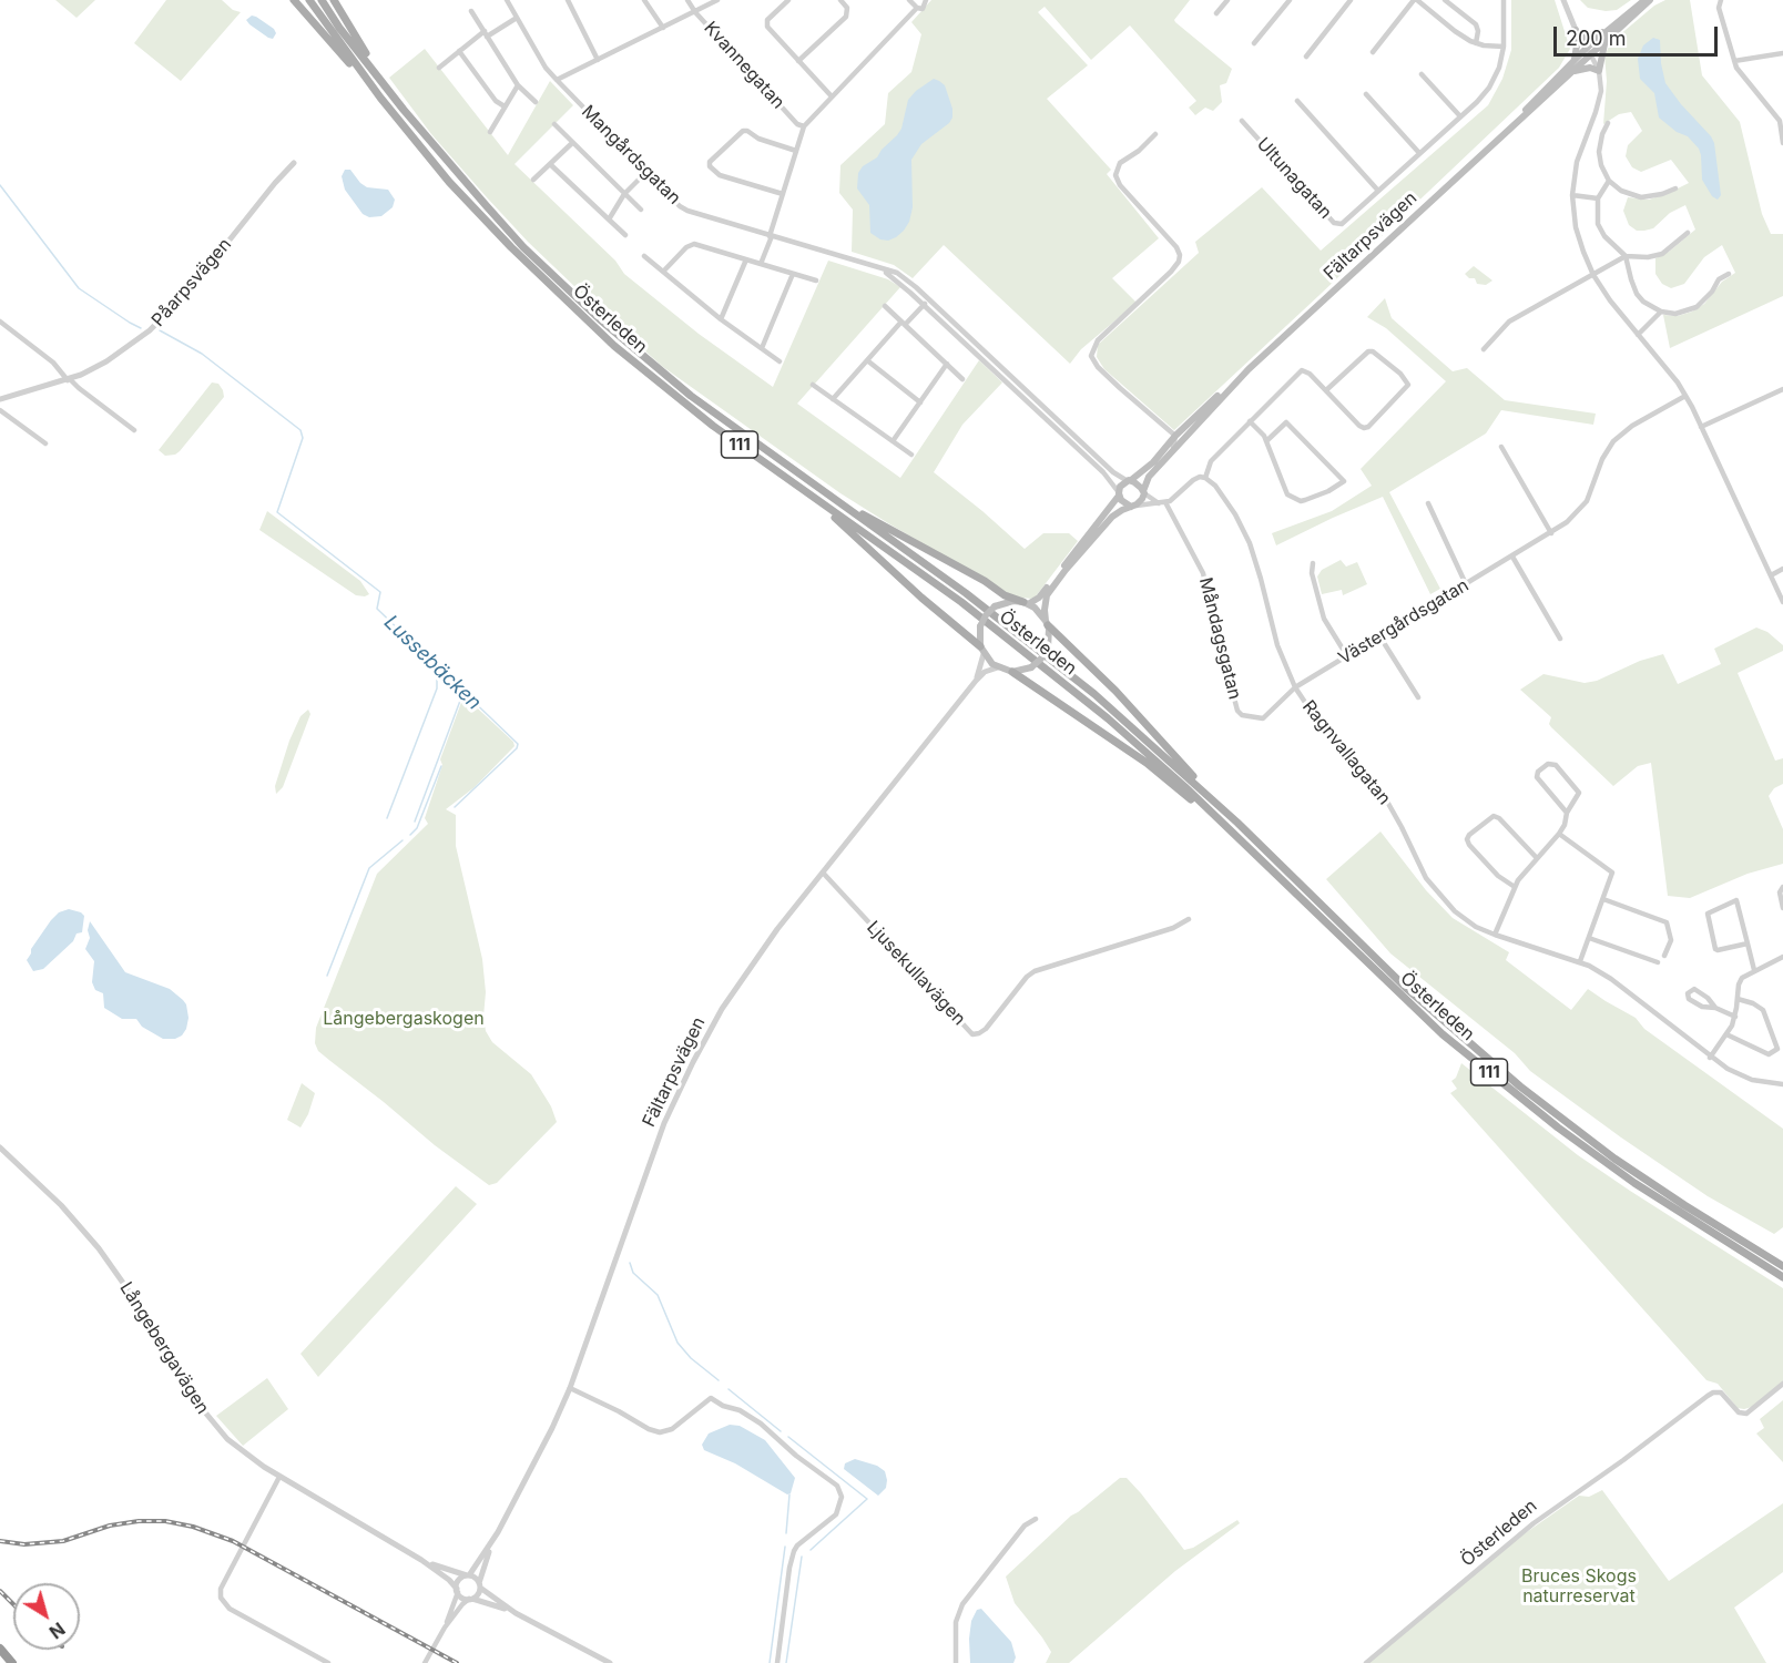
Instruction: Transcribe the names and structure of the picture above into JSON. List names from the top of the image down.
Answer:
{
  "streets": {
    "main road": ["Fältarpsvägen", "Österleden", "111"],
    "street": [
      "Kvannegatan",
      "Mangårdsgatan",
      "Ultunagatan",
      "Påarpsvägen",
      "Västergårdsgatan",
      "Måndagsgatan",
      "Ragnvallagatan",
      "Ljusekullavägen",
      "Långebergavägen"
    ]
  },
  "crossings": [
    ["Mangårdsgatan", "Fältarpsvägen"],
    ["Fältarpsvägen", "Ljusekullavägen"],
    ["Fältarpsvägen", "Långebergavägen"],
    ["Västergårdsgatan", "Måndagsgatan"],
    ["Västergårdsgatan", "Ragnvallagatan"],
    ["Måndagsgatan", "Ragnvallagatan"]
  ],
  "water": ["Lussebäcken"],
  "parks": ["Långebergaskogen", "Bruces Skogs naturreservat"],
  "scale_bar": "200 m",
  "north": "bottom right"
}
